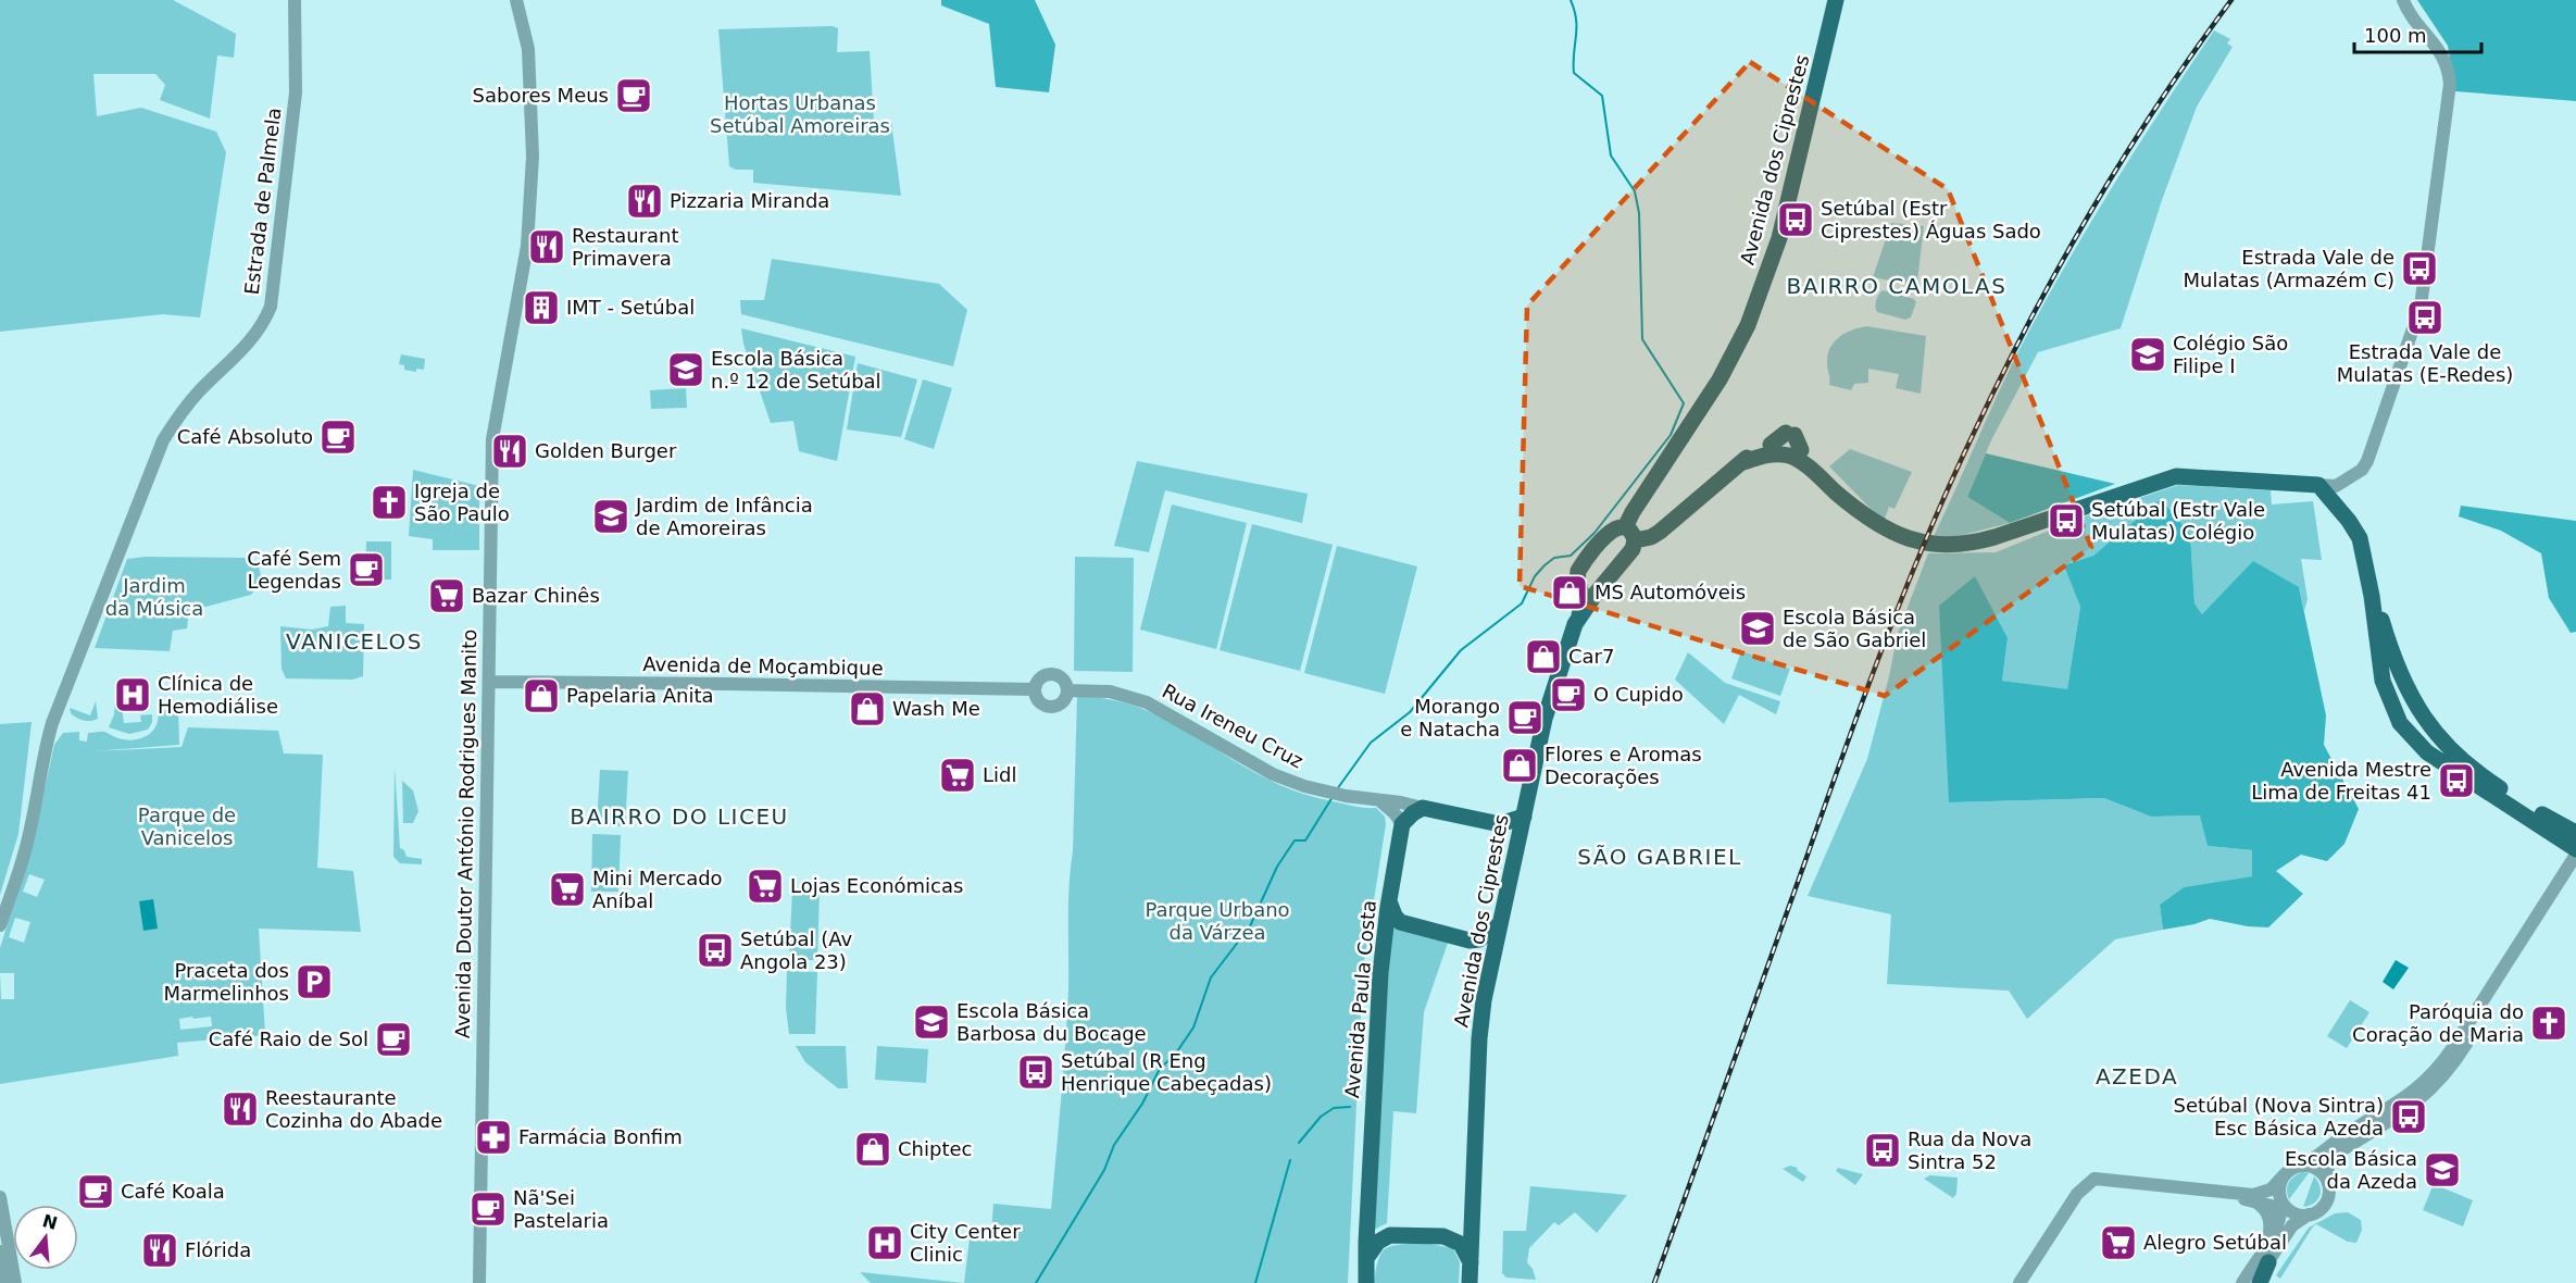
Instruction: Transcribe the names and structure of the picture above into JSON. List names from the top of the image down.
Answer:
{
  "streets": {
    "main road": ["Avenida dos Ciprestes", "Avenida Paula Costa"],
    "street": [
      "Estrada de Palmela",
      "Avenida de Moçambique",
      "Rua Ireneu Cruz",
      "Avenida Doutor António Rodrigues Manito"
    ]
  },
  "crossings": [
    ["Avenida dos Ciprestes", "Rua Ireneu Cruz"],
    ["Avenida dos Ciprestes", "Avenida Paula Costa"],
    ["Avenida de Moçambique", "Rua Ireneu Cruz"],
    ["Avenida de Moçambique", "Avenida Doutor António Rodrigues Manito"],
    ["Rua Ireneu Cruz", "Avenida Paula Costa"]
  ],
  "districts": [
    "BAIRRO CAMOLAS",
    "VANICELOS",
    "BAIRRO DO LICEU",
    "SÃO GABRIEL",
    "AZEDA"
  ],
  "parks": [
    "Hortas Urbanas Setúbal Amoreiras",
    "Jardim da Música",
    "Parque de Vanicelos",
    "Parque Urbano da Várzea"
  ],
  "places": {
    "cafe": [
      "Sabores Meus",
      "Café Absoluto",
      "Café Sem Legendas",
      "O Cupido",
      "Morango e Natacha",
      "Café Raio de Sol",
      "Café Koala",
      "Nã'Sei Pastelaria"
    ],
    "restaurant": [
      "Pizzaria Miranda",
      "Restaurant Primavera",
      "Golden Burger",
      "Reestaurante Cozinha do Abade",
      "Flórida"
    ],
    "bus stop": [
      "Setúbal (Estr Ciprestes) Águas Sado",
      "Estrada Vale de Mulatas (Armazém C)",
      "Estrada Vale de Mulatas (E-Redes)",
      "Setúbal (Estr Vale Mulatas) Colégio",
      "Avenida Mestre Lima de Freitas 41",
      "Setúbal (Av Angola 23)",
      "Setúbal (R Eng Henrique Cabeçadas)",
      "Setúbal (Nova Sintra) Esc Básica Azeda",
      "Rua da Nova Sintra 52"
    ],
    "building": ["IMT - Setúbal"],
    "school or university": [
      "Colégio São Filipe I",
      "Escola Básica n.º 12 de Setúbal",
      "Jardim de Infância de Amoreiras",
      "Escola Básica de São Gabriel",
      "Escola Básica Barbosa du Bocage",
      "Escola Básica da Azeda"
    ],
    "church": ["Igreja de São Paulo", "Paróquia do Coração de Maria"],
    "shop": [
      "MS Automóveis",
      "Car7",
      "Papelaria Anita",
      "Wash Me",
      "Flores e Aromas Decorações",
      "Chiptec"
    ],
    "supermarket": [
      "Bazar Chinês",
      "Lidl",
      "Lojas Económicas",
      "Mini Mercado Aníbal",
      "Alegro Setúbal"
    ],
    "hospital": ["Clínica de Hemodiálise", "City Center Clinic"],
    "parking": ["Praceta dos Marmelinhos"],
    "pharmacy": ["Farmácia Bonfim"]
  },
  "scale_bar": "100 m",
  "north": "top"
}
